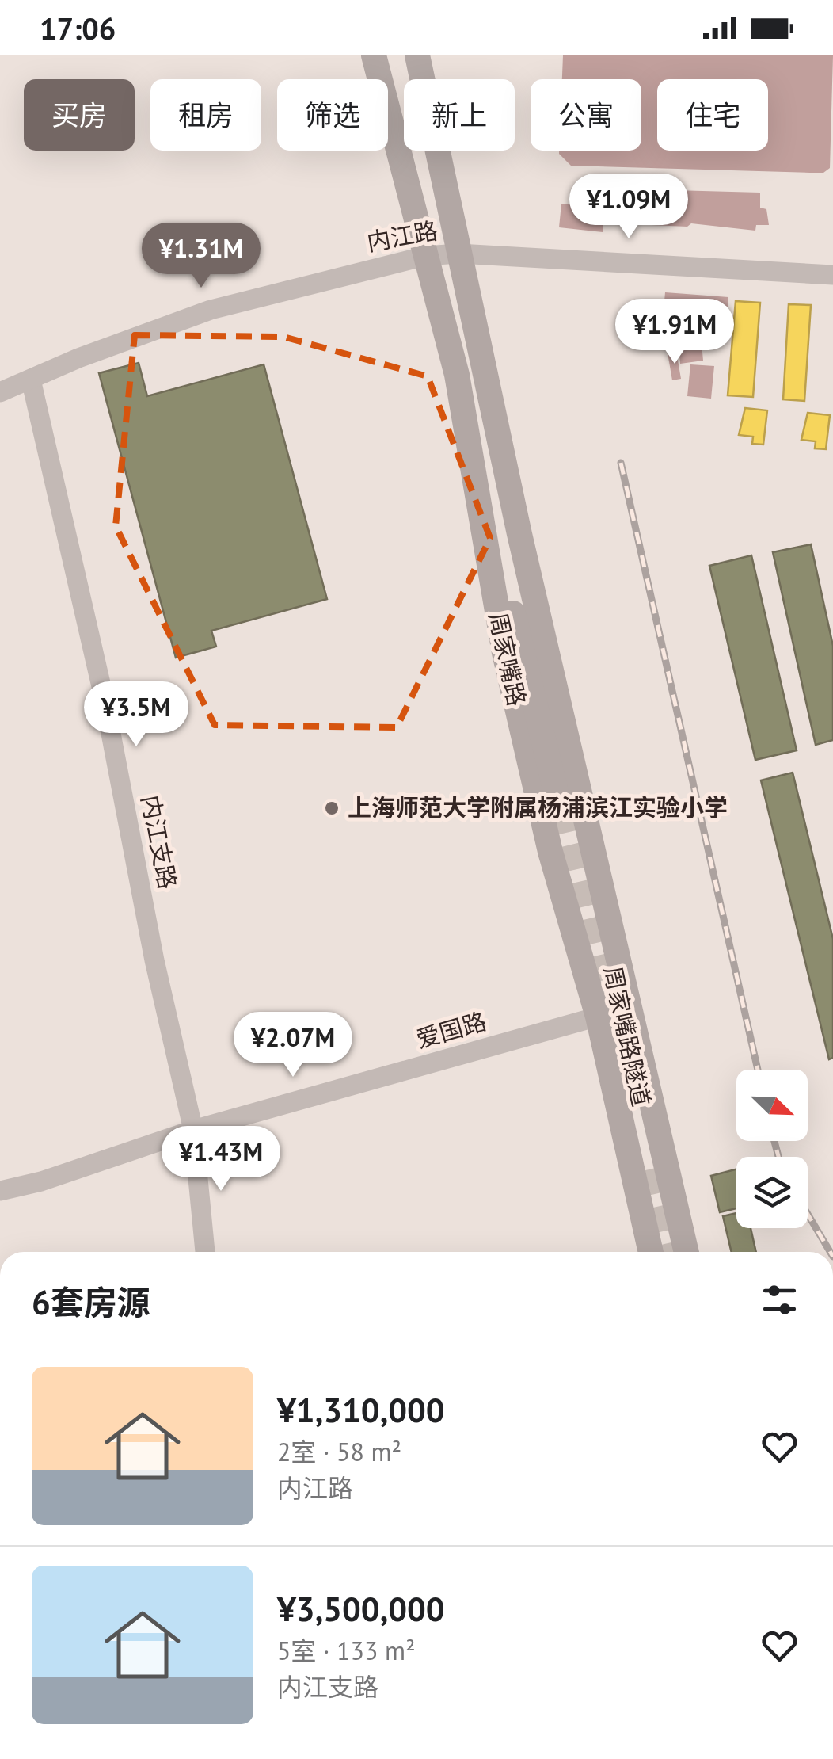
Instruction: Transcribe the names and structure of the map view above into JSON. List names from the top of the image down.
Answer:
{
  "streets": {
    "main road": ["周家嘴路", "周家嘴路隧道"],
    "street": ["内江路", "内江支路", "爱国路"]
  },
  "crossings": [
    ["内江路", "周家嘴路"],
    ["内江路", "内江支路"],
    ["周家嘴路", "爱国路"],
    ["周家嘴路", "周家嘴路隧道"],
    ["内江支路", "爱国路"]
  ],
  "places": ["上海师范大学附属杨浦滨江实验小学"],
  "north": "bottom right",
  "page": {
    "status": "17:06",
    "chip": [
      "买房",
      "租房",
      "筛选",
      "新上",
      "公寓",
      "住宅"
    ],
    "price": [
      "¥1.09M",
      "¥1.31M",
      "¥1.91M",
      "¥3.5M",
      "¥2.07M",
      "¥1.43M"
    ],
    "heading": "6套房源",
    "list": [
      {
        "name": "¥1,310,000",
        "note": "2室 · 58 m² · 内江路"
      },
      {
        "name": "¥3,500,000",
        "note": "5室 · 133 m² · 内江支路"
      }
    ]
  }
}
